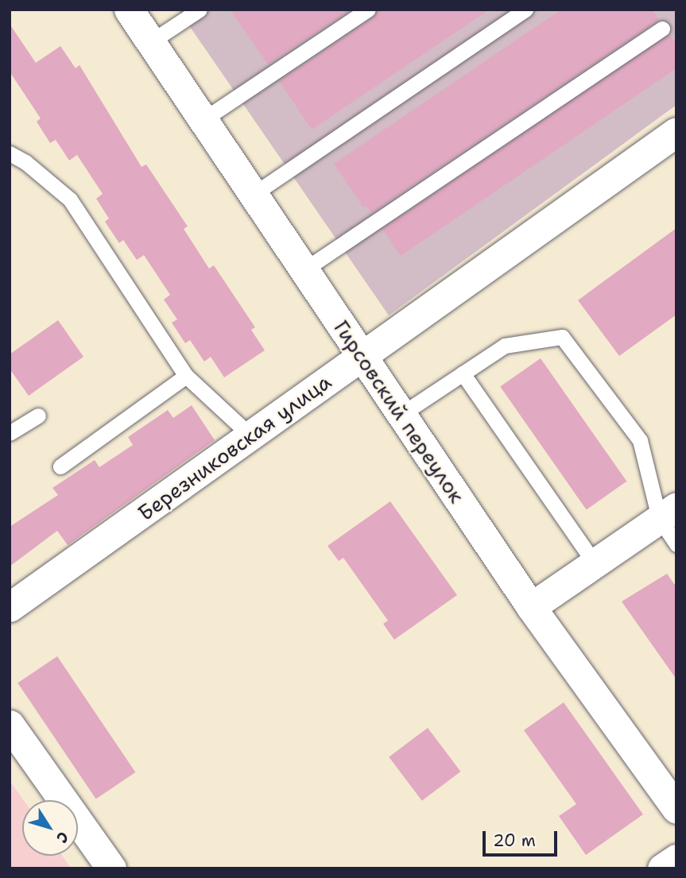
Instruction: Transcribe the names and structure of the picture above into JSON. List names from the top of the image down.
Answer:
{
  "streets": {
    "street": ["Гирсовский переулок", "Березниковская улица"]
  },
  "crossings": [
    ["Гирсовский переулок", "Березниковская улица"]
  ],
  "scale_bar": "20 m",
  "north": "bottom right"
}
